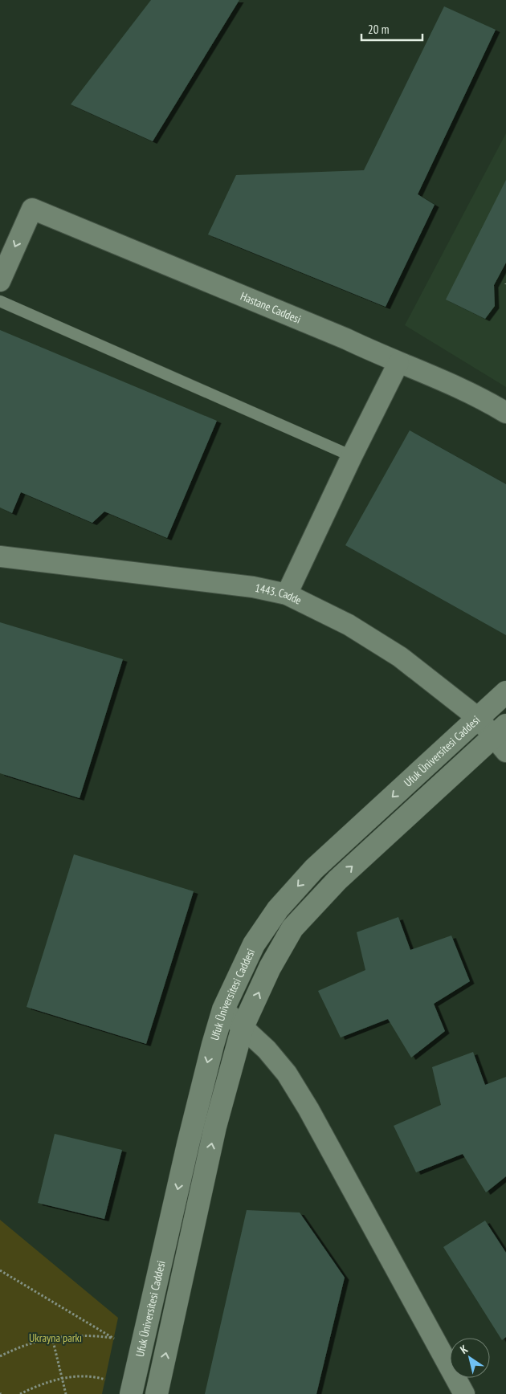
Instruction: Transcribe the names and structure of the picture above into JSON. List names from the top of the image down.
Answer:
{
  "streets": {
    "main road": ["Ufuk Üniversitesi Caddesi"],
    "street": ["Hastane Caddesi", "1443. Cadde"]
  },
  "crossings": [
    ["1443. Cadde", "Ufuk Üniversitesi Caddesi"]
  ],
  "one_way": ["Hastane Caddesi"],
  "parks": ["Ukrayna parkı"],
  "scale_bar": "20 m",
  "north": "top left"
}
